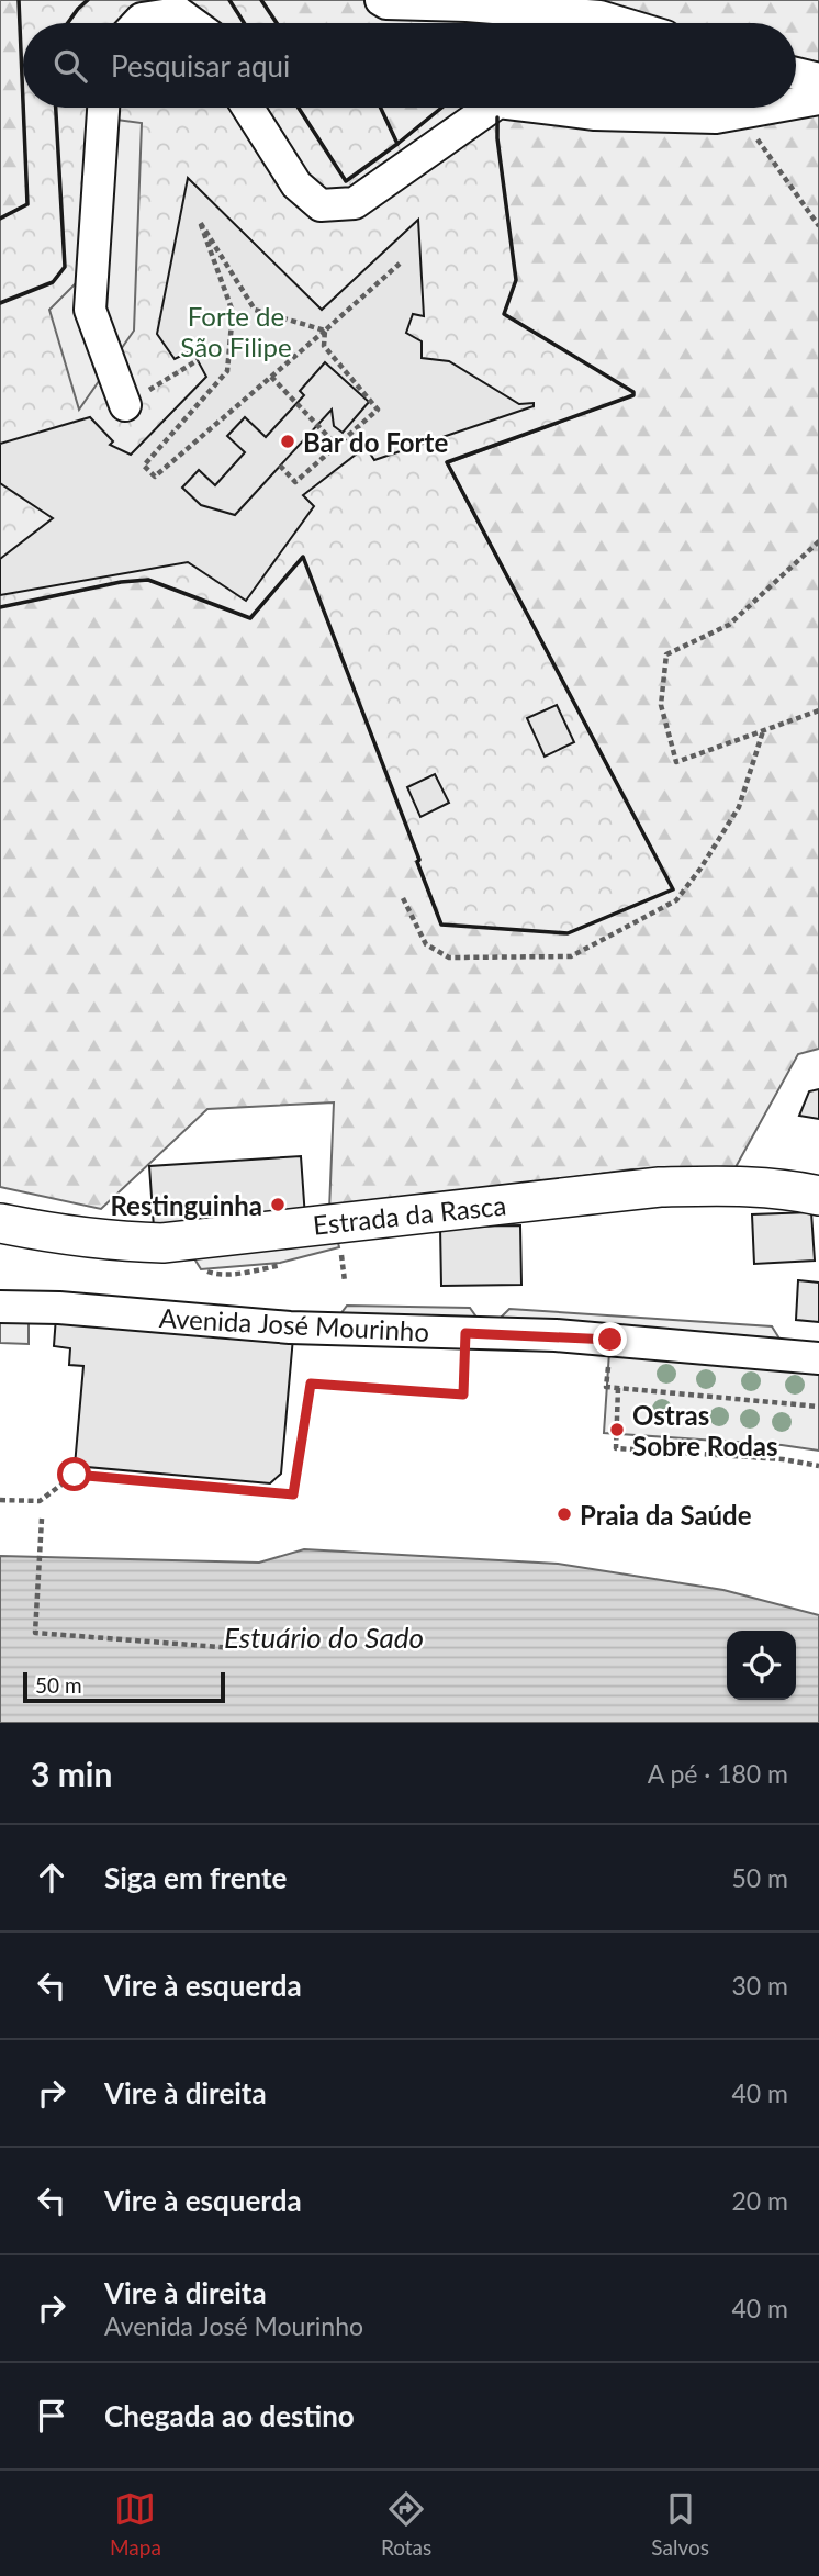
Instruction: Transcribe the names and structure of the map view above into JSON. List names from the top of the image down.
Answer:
{
  "streets": {
    "main road": ["Estrada da Rasca"],
    "street": ["Avenida José Mourinho"]
  },
  "water": ["Estuário do Sado"],
  "parks": ["Forte de São Filipe"],
  "places": [
    "Bar do Forte",
    "Restinguinha",
    "Ostras Sobre Rodas",
    "Praia da Saúde"
  ],
  "scale_bar": "50 m",
  "page": {
    "search": "Pesquisar aqui",
    "scale": "50 m",
    "heading": ["3 min", "A pé · 180 m"],
    "list": [
      ["Siga em frente", "50 m"],
      ["Vire à esquerda", "30 m"],
      ["Vire à direita", "40 m"],
      ["Vire à esquerda", "20 m"],
      ["Vire à direita", "Avenida José Mourinho", "40 m"],
      "Chegada ao destino"
    ],
    "nav": ["Mapa", "Rotas", "Salvos"]
  }
}
